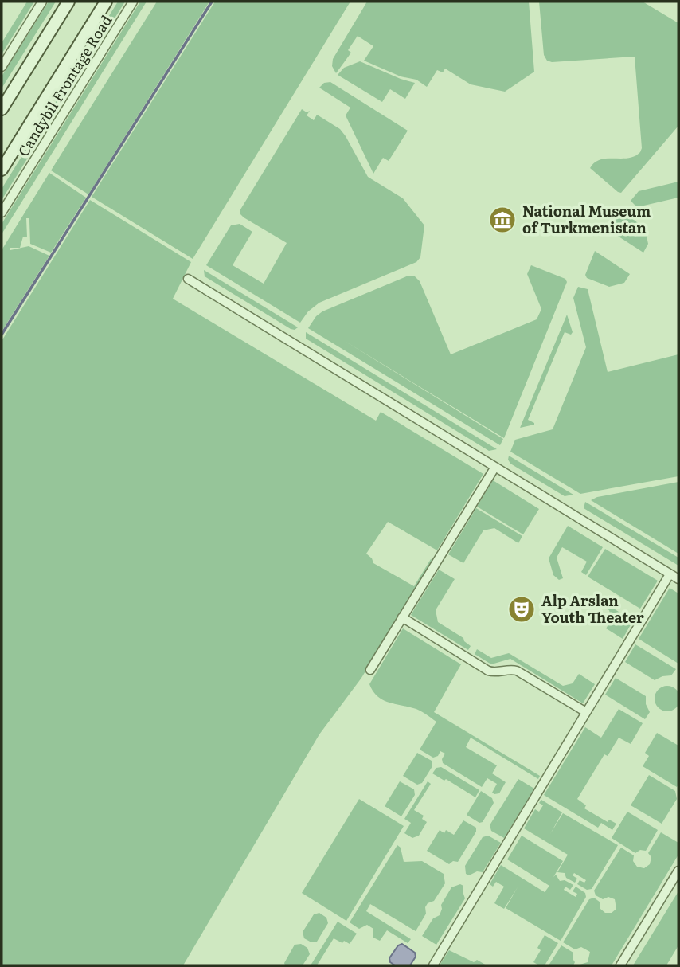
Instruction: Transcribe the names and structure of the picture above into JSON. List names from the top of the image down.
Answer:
{
  "streets": {
    "street": ["Candybil Frontage Road"]
  },
  "places": {
    "museum": ["National Museum of Turkmenistan"],
    "theatre": ["Alp Arslan Youth Theater"]
  }
}
